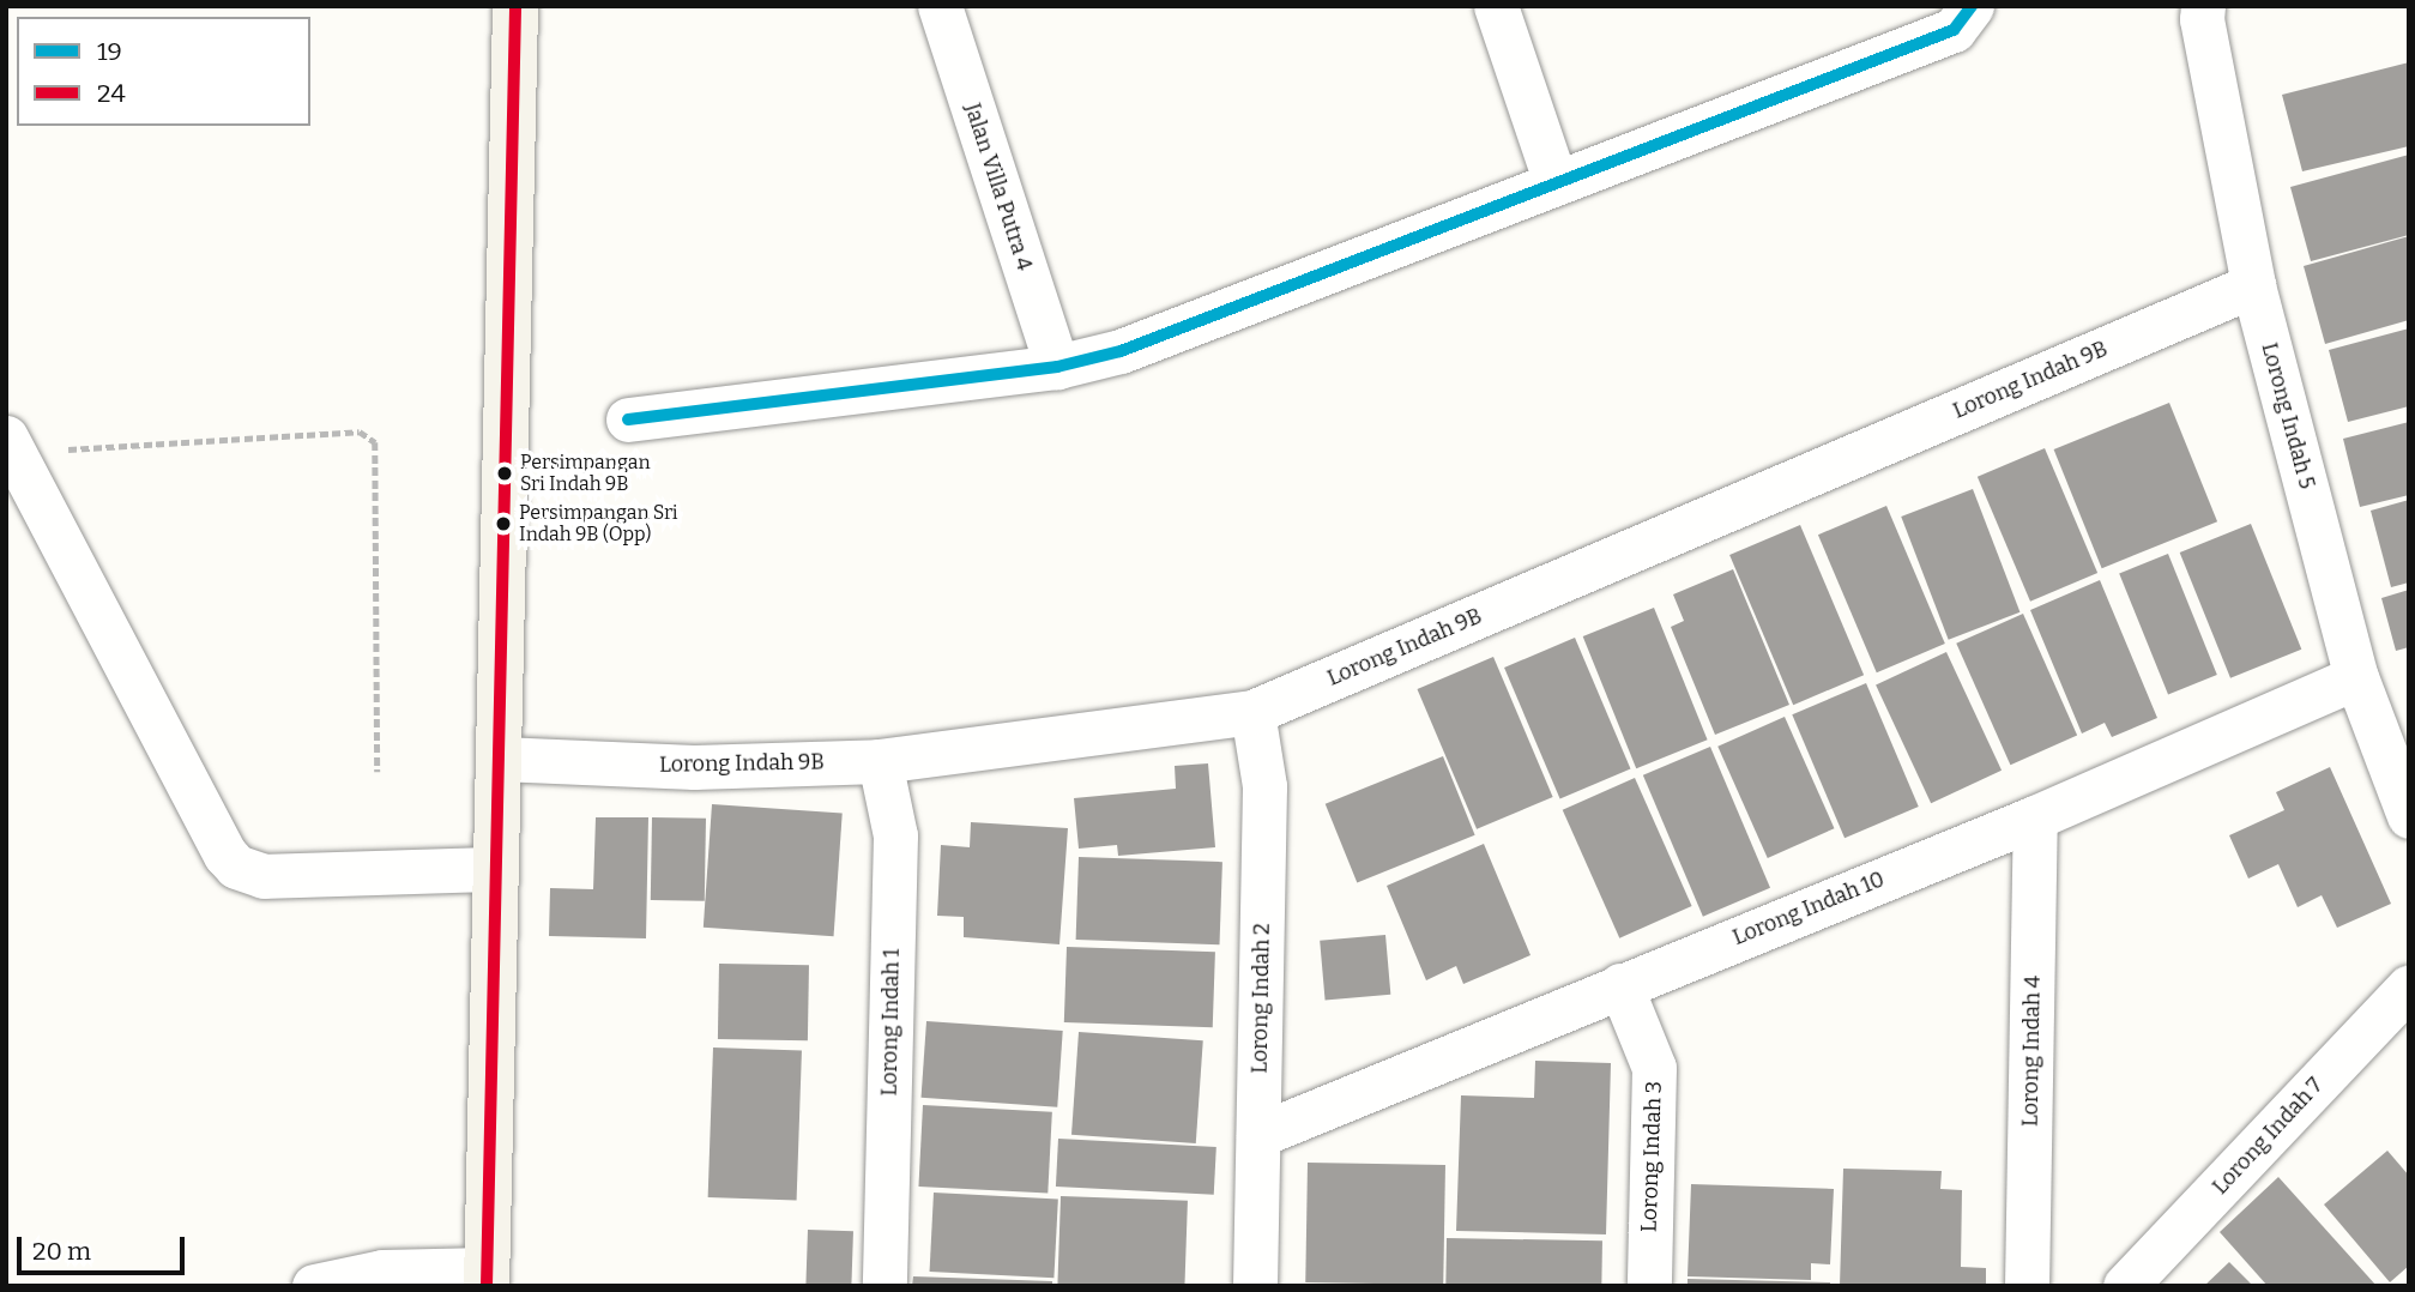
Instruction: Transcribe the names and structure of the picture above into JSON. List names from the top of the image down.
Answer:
{
  "streets": {
    "street": [
      "Jalan Villa Putra 4",
      "Lorong Indah 9B",
      "Lorong Indah 5",
      "Lorong Indah 10",
      "Lorong Indah 2",
      "Lorong Indah 1",
      "Lorong Indah 4",
      "Lorong Indah 7",
      "Lorong Indah 3"
    ]
  },
  "crossings": [
    ["Lorong Indah 9B", "Lorong Indah 5"],
    ["Lorong Indah 9B", "Lorong Indah 2"],
    ["Lorong Indah 9B", "Lorong Indah 1"],
    ["Lorong Indah 5", "Lorong Indah 10"],
    ["Lorong Indah 10", "Lorong Indah 2"],
    ["Lorong Indah 10", "Lorong Indah 4"],
    ["Lorong Indah 10", "Lorong Indah 3"]
  ],
  "places": ["Persimpangan Sri Indah 9B", "Persimpangan Sri Indah 9B (Opp)"],
  "lines": ["transit line 19", "transit line 24"],
  "legend": ["19", "24"],
  "scale_bar": "20 m"
}
